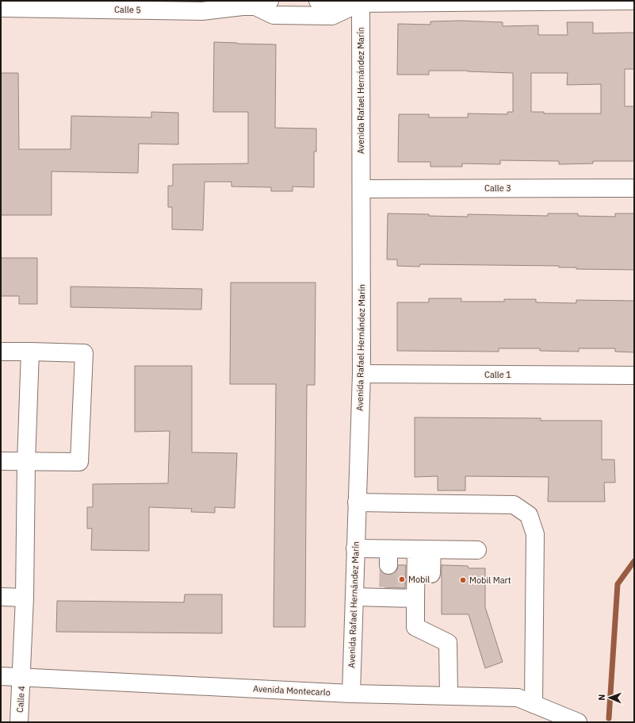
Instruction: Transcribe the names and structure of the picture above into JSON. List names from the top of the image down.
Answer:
{
  "streets": {
    "street": [
      "Calle 5",
      "Avenida Rafael Hernández Marín",
      "Calle 3",
      "Calle 1",
      "Avenida Montecarlo",
      "Calle 4"
    ]
  },
  "crossings": [
    ["Calle 5", "Avenida Rafael Hernández Marín"],
    ["Avenida Rafael Hernández Marín", "Calle 3"],
    ["Avenida Rafael Hernández Marín", "Calle 1"],
    ["Avenida Rafael Hernández Marín", "Avenida Montecarlo"],
    ["Avenida Montecarlo", "Calle 4"]
  ],
  "places": ["Mobil", "Mobil Mart"],
  "north": "left"
}
